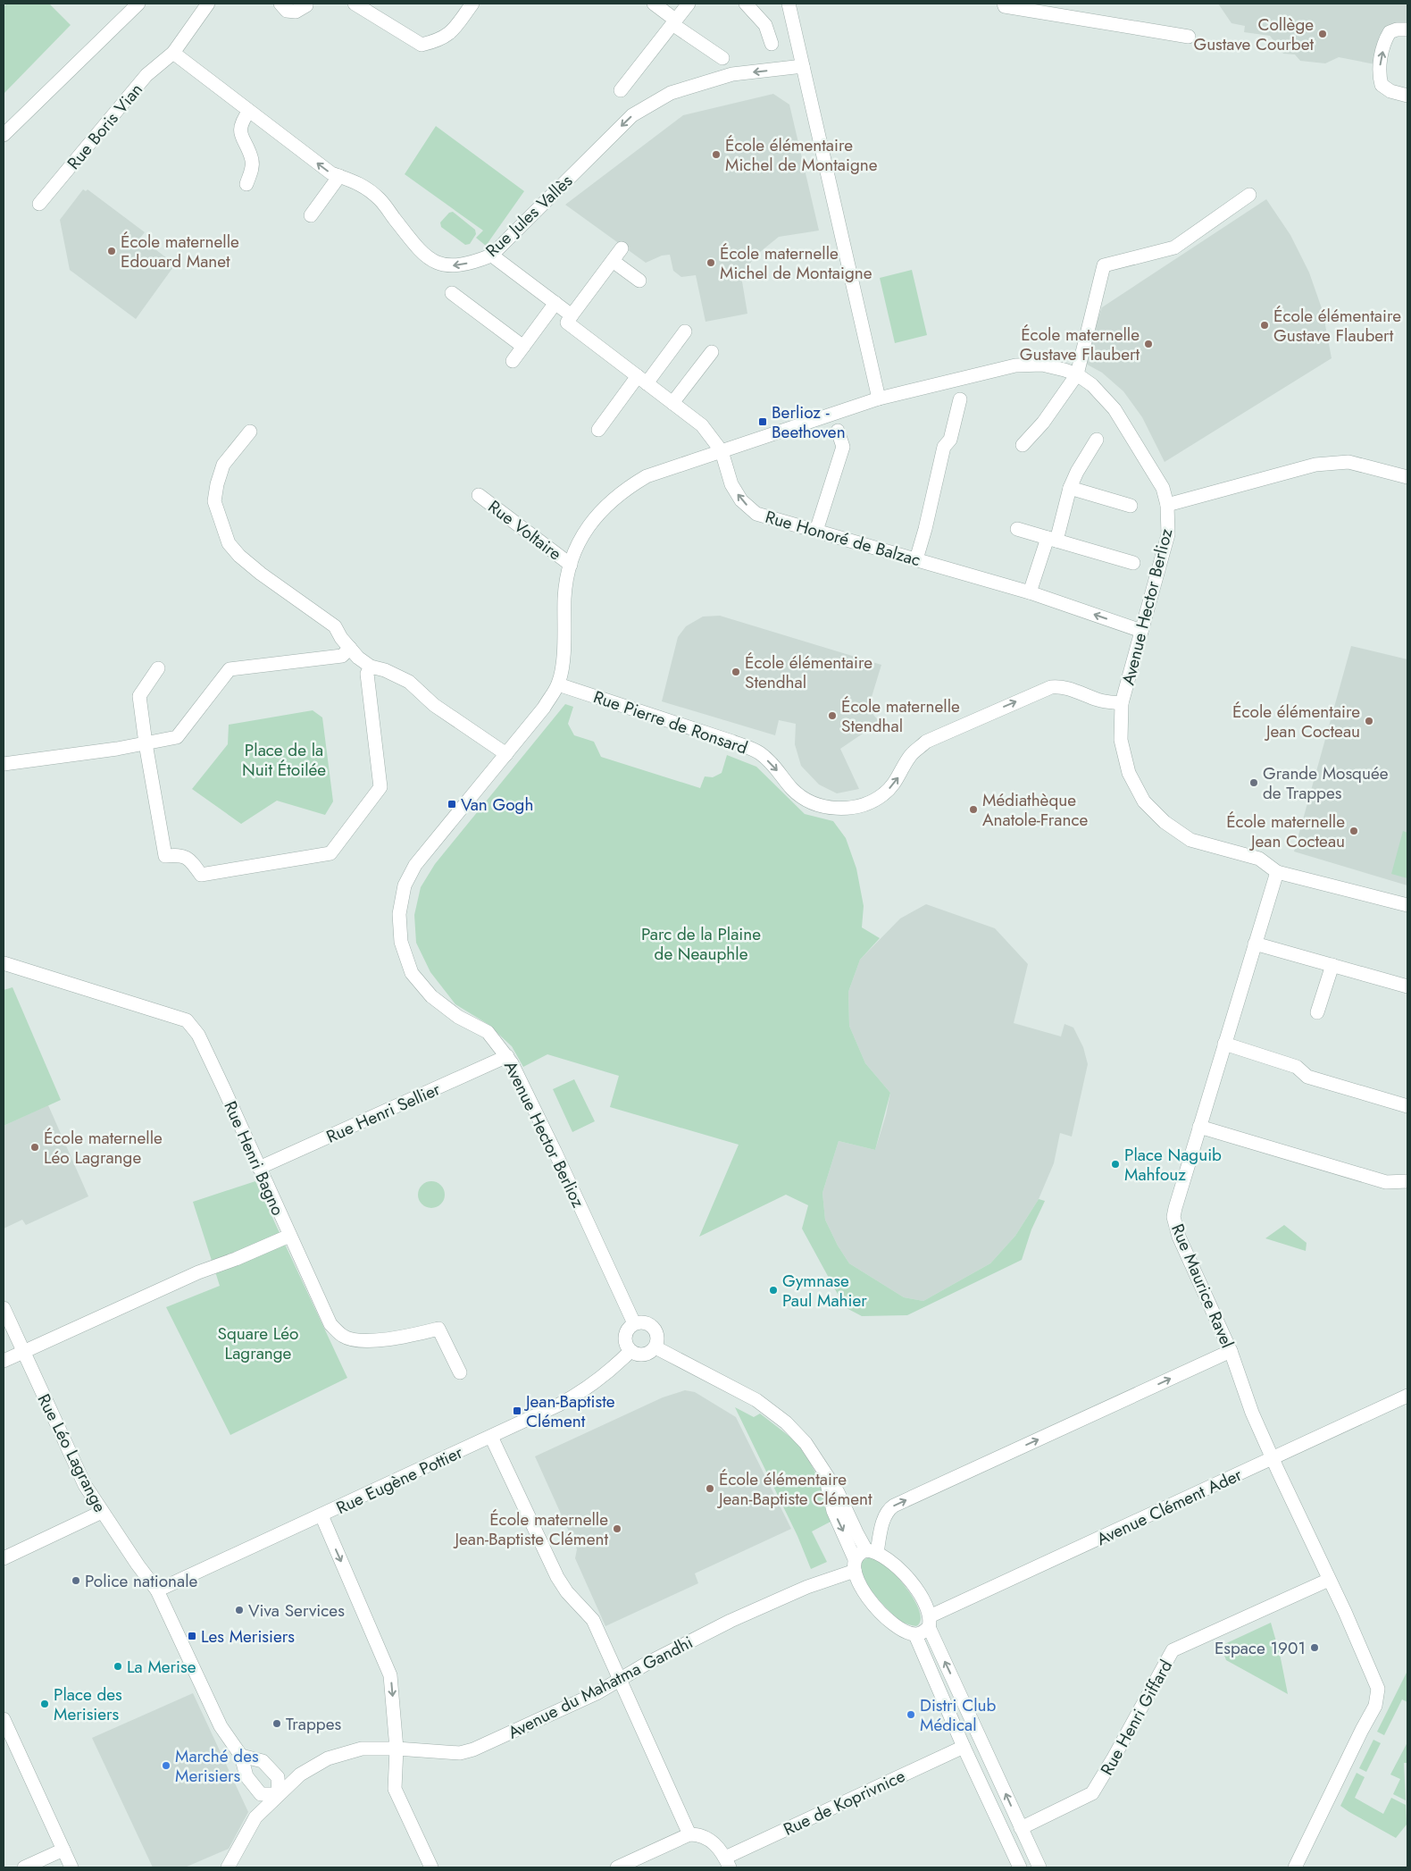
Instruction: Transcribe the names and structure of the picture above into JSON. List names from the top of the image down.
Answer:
{
  "streets": {
    "street": [
      "Rue Boris Vian",
      "Rue Jules Vallès",
      "Rue Voltaire",
      "Rue Honoré de Balzac",
      "Avenue Hector Berlioz",
      "Rue Pierre de Ronsard",
      "Rue Henri Sellier",
      "Rue Henri Bagno",
      "Rue Maurice Ravel",
      "Rue Léo Lagrange",
      "Rue Eugène Pottier",
      "Avenue Clément Ader",
      "Avenue du Mahatma Gandhi",
      "Rue Henri Giffard",
      "Rue de Koprivnice"
    ]
  },
  "crossings": [
    ["Rue Boris Vian", "Rue Jules Vallès"],
    ["Rue Voltaire", "Avenue Hector Berlioz"],
    ["Rue Honoré de Balzac", "Avenue Hector Berlioz"],
    ["Avenue Hector Berlioz", "Rue Pierre de Ronsard"],
    ["Avenue Hector Berlioz", "Rue Henri Sellier"],
    ["Avenue Hector Berlioz", "Rue Maurice Ravel"],
    ["Avenue Hector Berlioz", "Rue Eugène Pottier"],
    ["Rue Henri Sellier", "Rue Henri Bagno"],
    ["Rue Maurice Ravel", "Avenue Clément Ader"],
    ["Rue Maurice Ravel", "Rue Henri Giffard"],
    ["Rue Léo Lagrange", "Rue Eugène Pottier"],
    ["Rue Léo Lagrange", "Avenue du Mahatma Gandhi"]
  ],
  "one_way": ["Rue Jules Vallès", "Rue Pierre de Ronsard"],
  "parks": ["Place de la Nuit Étoilée", "Parc de la Plaine de Neauphle", "Square Léo Lagrange"],
  "places": {
    "other": [
      "Collège Gustave Courbet",
      "École élémentaire Michel de Montaigne",
      "École maternelle Edouard Manet",
      "École maternelle Michel de Montaigne",
      "École élémentaire Gustave Flaubert",
      "École maternelle Gustave Flaubert",
      "École élémentaire Stendhal",
      "École maternelle Stendhal",
      "École élémentaire Jean Cocteau",
      "Grande Mosquée de Trappes",
      "Médiathèque Anatole-France",
      "École maternelle Jean Cocteau",
      "École maternelle Léo Lagrange",
      "Place Naguib Mahfouz",
      "Gymnase Paul Mahier",
      "École élémentaire Jean-Baptiste Clément",
      "École maternelle Jean-Baptiste Clément",
      "Police nationale",
      "Viva Services",
      "Espace 1901",
      "La Merise",
      "Place des Merisiers",
      "Distri Club Médical",
      "Trappes",
      "Marché des Merisiers"
    ],
    "transit": [
      "Berlioz - Beethoven",
      "Van Gogh",
      "Jean-Baptiste Clément",
      "Les Merisiers"
    ]
  }
}
